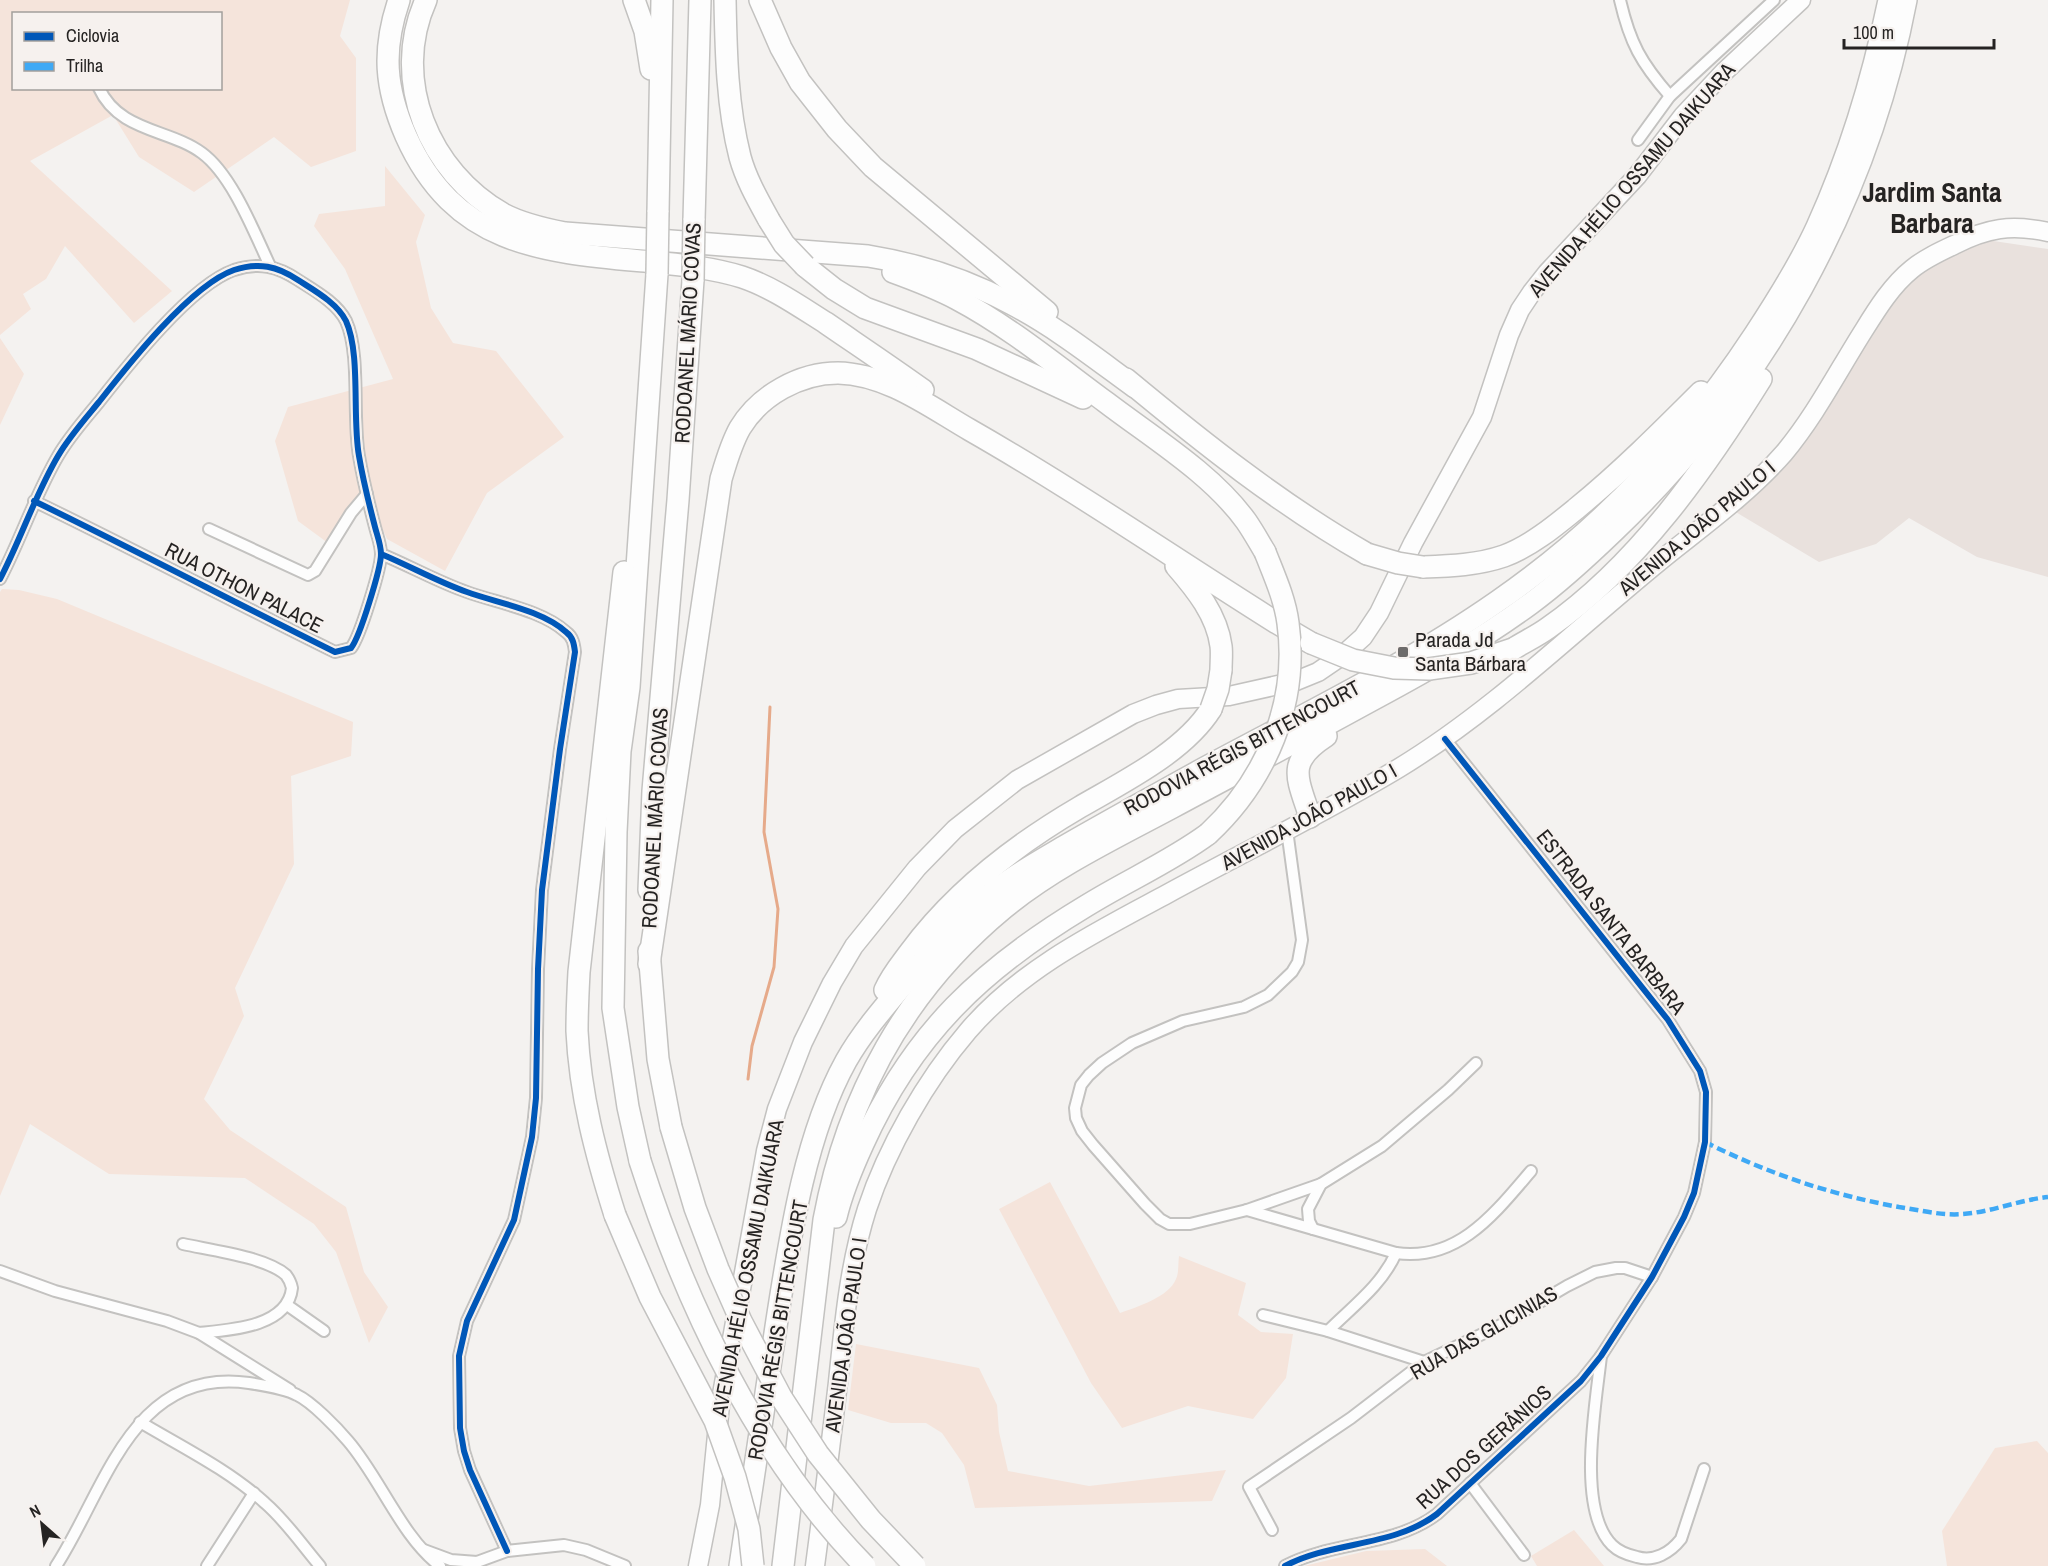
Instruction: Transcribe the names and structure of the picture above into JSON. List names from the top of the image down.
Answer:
{
  "streets": {
    "highway": ["RODOANEL MÁRIO COVAS", "RODOVIA RÉGIS BITTENCOURT"],
    "main road": ["AVENIDA HÉLIO OSSAMU DAIKUARA", "AVENIDA JOÃO PAULO I"],
    "street": [
      "RUA OTHON PALACE",
      "ESTRADA SANTA BARBARA",
      "RUA DAS GLICINIAS",
      "RUA DOS GERÂNIOS"
    ]
  },
  "crossings": [
    ["AVENIDA JOÃO PAULO I", "ESTRADA SANTA BARBARA"],
    ["ESTRADA SANTA BARBARA", "RUA DAS GLICINIAS"],
    ["ESTRADA SANTA BARBARA", "RUA DOS GERÂNIOS"],
    ["RUA DAS GLICINIAS", "RUA DOS GERÂNIOS"]
  ],
  "districts": ["Jardim Santa Barbara"],
  "places": {
    "transit": ["Parada Jd Santa Bárbara"]
  },
  "legend": ["Ciclovia", "Trilha"],
  "scale_bar": "100 m",
  "north": "top left"
}
